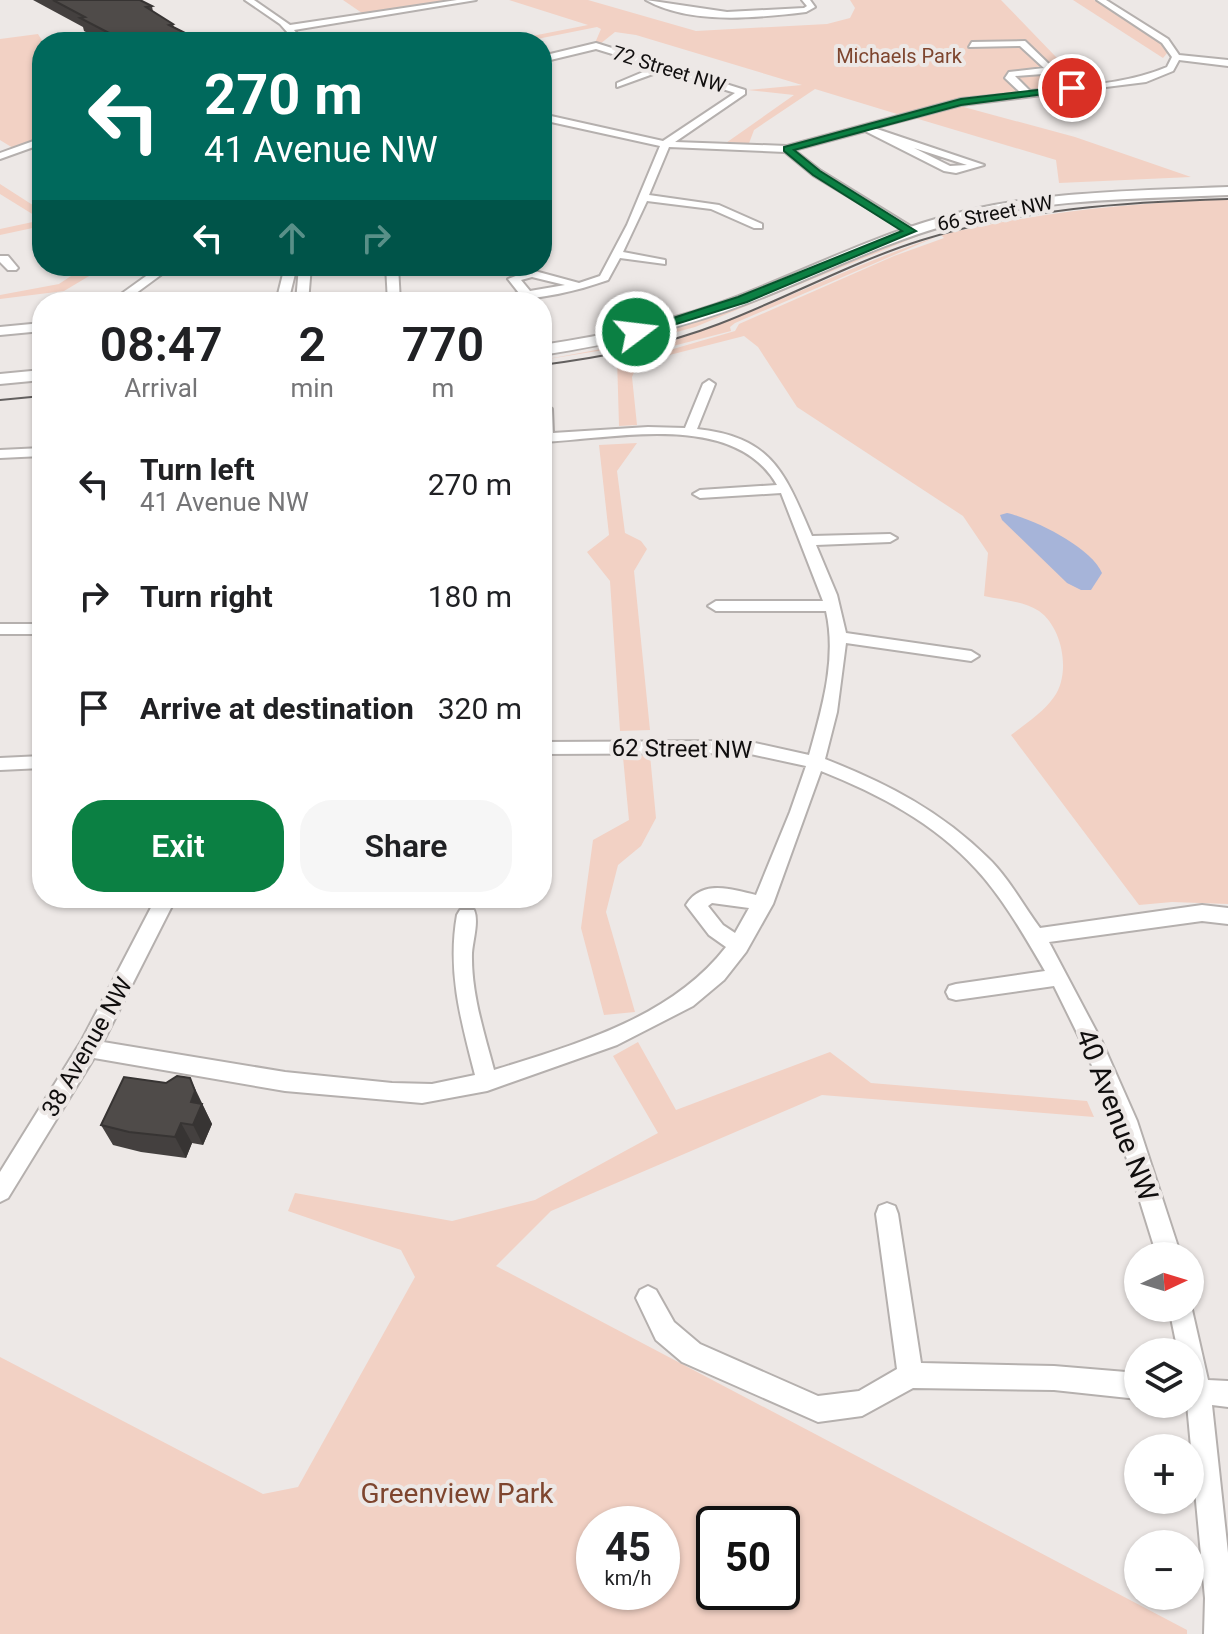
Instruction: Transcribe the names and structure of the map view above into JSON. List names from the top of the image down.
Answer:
{
  "streets": {
    "main road": ["66 Street NW"],
    "street": [
      "72 Street NW",
      "62 Street NW",
      "38 Avenue NW",
      "40 Avenue NW"
    ]
  },
  "crossings": [
    ["62 Street NW", "40 Avenue NW"]
  ],
  "parks": ["Michaels Park", "Greenview Park"],
  "north": "right",
  "page": {
    "turn": ["270 m", "41 Avenue NW"],
    "eta": [
      "08:47",
      "Arrival",
      "2",
      "min",
      "770",
      "m"
    ],
    "list": [
      {
        "name": "Turn left",
        "note": "41 Avenue NW",
        "value": "270 m"
      },
      {
        "name": "Turn right",
        "value": "180 m"
      },
      {
        "name": "Arrive at destination",
        "value": "320 m"
      }
    ],
    "buttons": ["Exit", "Share"],
    "map_buttons": ["+", "−"],
    "speed": "45 km/h",
    "limit": "50"
  }
}
